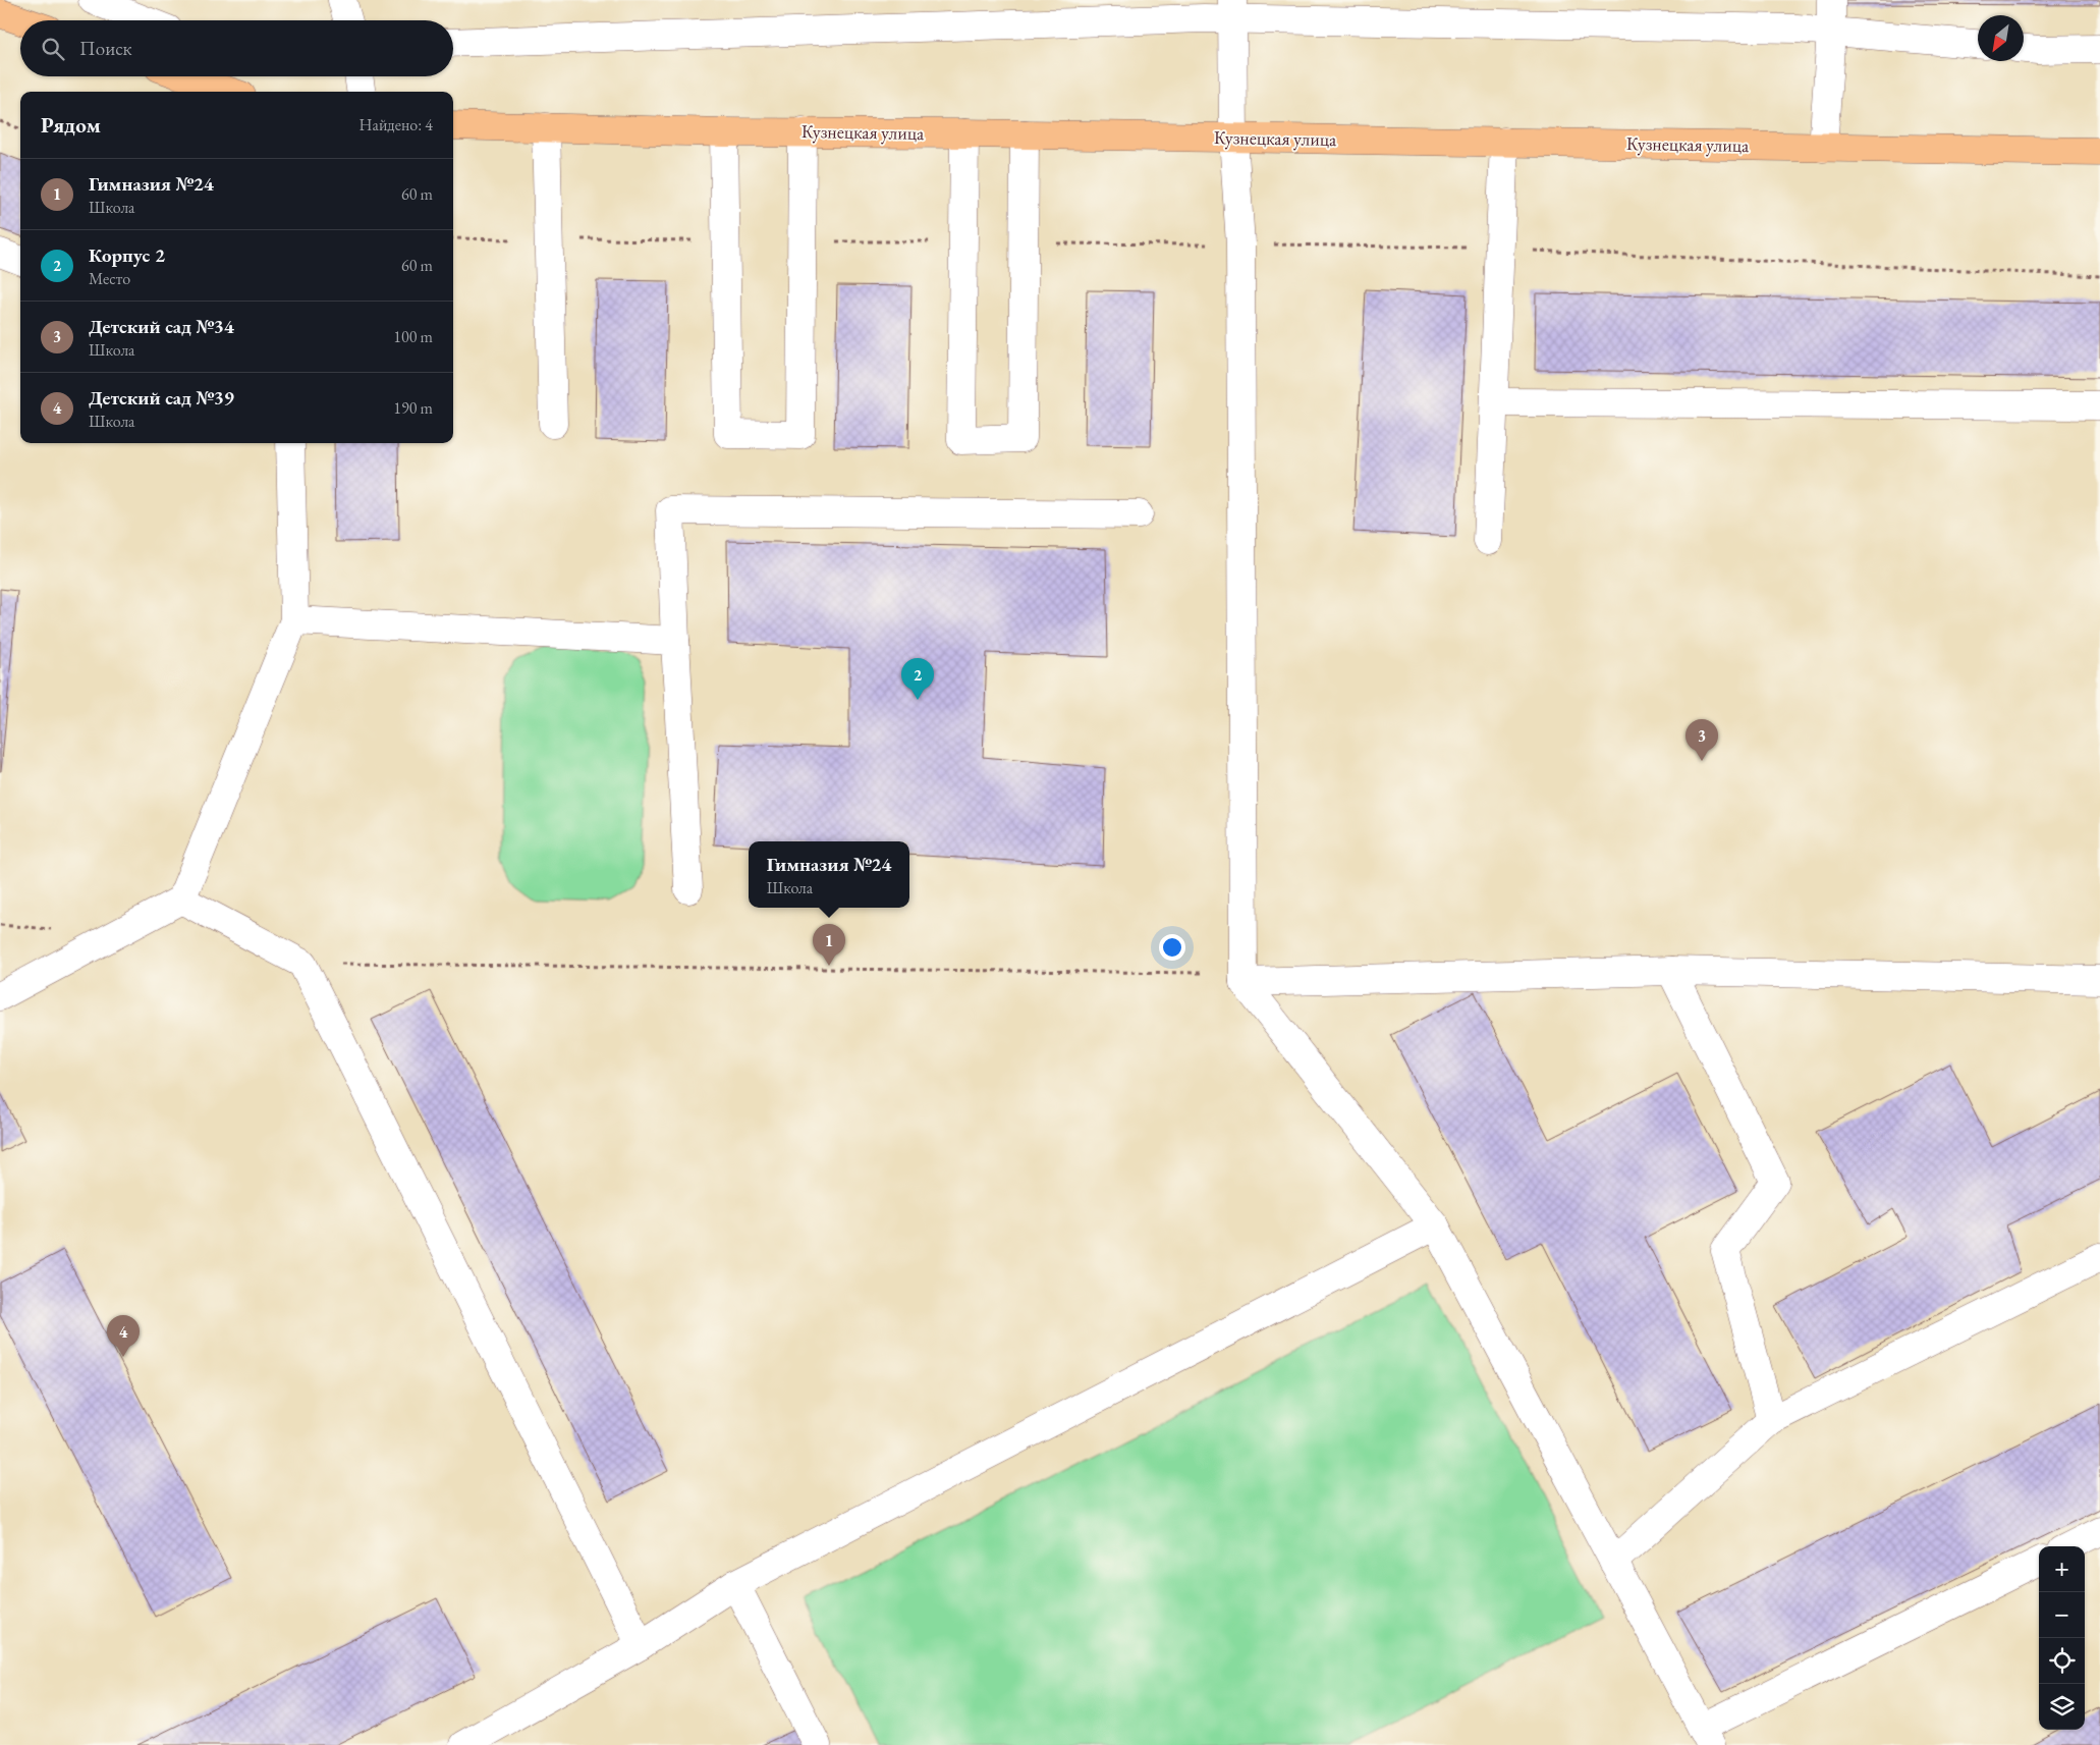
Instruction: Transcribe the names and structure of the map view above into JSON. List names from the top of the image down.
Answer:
{
  "streets": {
    "main road": ["Кузнецкая улица"]
  },
  "north": "bottom left",
  "page": {
    "search": "Поиск",
    "heading": ["Рядом", "Найдено: 4"],
    "list": [
      {
        "mark": "1",
        "name": "Гимназия №24",
        "note": "Школа",
        "value": "60 m"
      },
      {
        "mark": "2",
        "name": "Корпус 2",
        "note": "Место",
        "value": "60 m"
      },
      {
        "mark": "3",
        "name": "Детский сад №34",
        "note": "Школа",
        "value": "100 m"
      },
      {
        "mark": "4",
        "name": "Детский сад №39",
        "note": "Школа",
        "value": "190 m"
      }
    ],
    "pins": [
      "2",
      "3",
      "1",
      "4"
    ],
    "popup": ["Гимназия №24", "Школа"],
    "map_buttons": ["+", "−"]
  }
}
